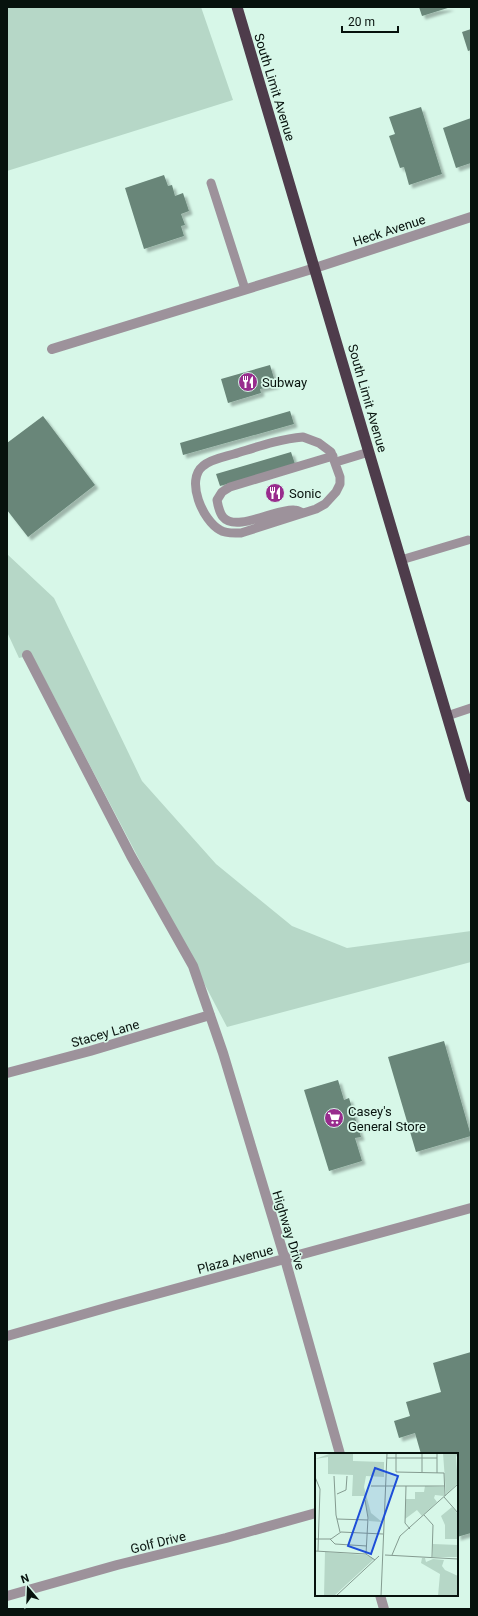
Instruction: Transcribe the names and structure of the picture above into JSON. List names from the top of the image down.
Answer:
{
  "streets": {
    "highway": ["South Limit Avenue"],
    "street": [
      "Heck Avenue",
      "Stacey Lane",
      "Highway Drive",
      "Plaza Avenue",
      "Golf Drive"
    ]
  },
  "crossings": [
    ["South Limit Avenue", "Heck Avenue"],
    ["Stacey Lane", "Highway Drive"],
    ["Highway Drive", "Plaza Avenue"]
  ],
  "places": {
    "restaurant": ["Subway", "Sonic"],
    "supermarket": ["Casey's General Store"]
  },
  "scale_bar": "20 m",
  "north": "top"
}
